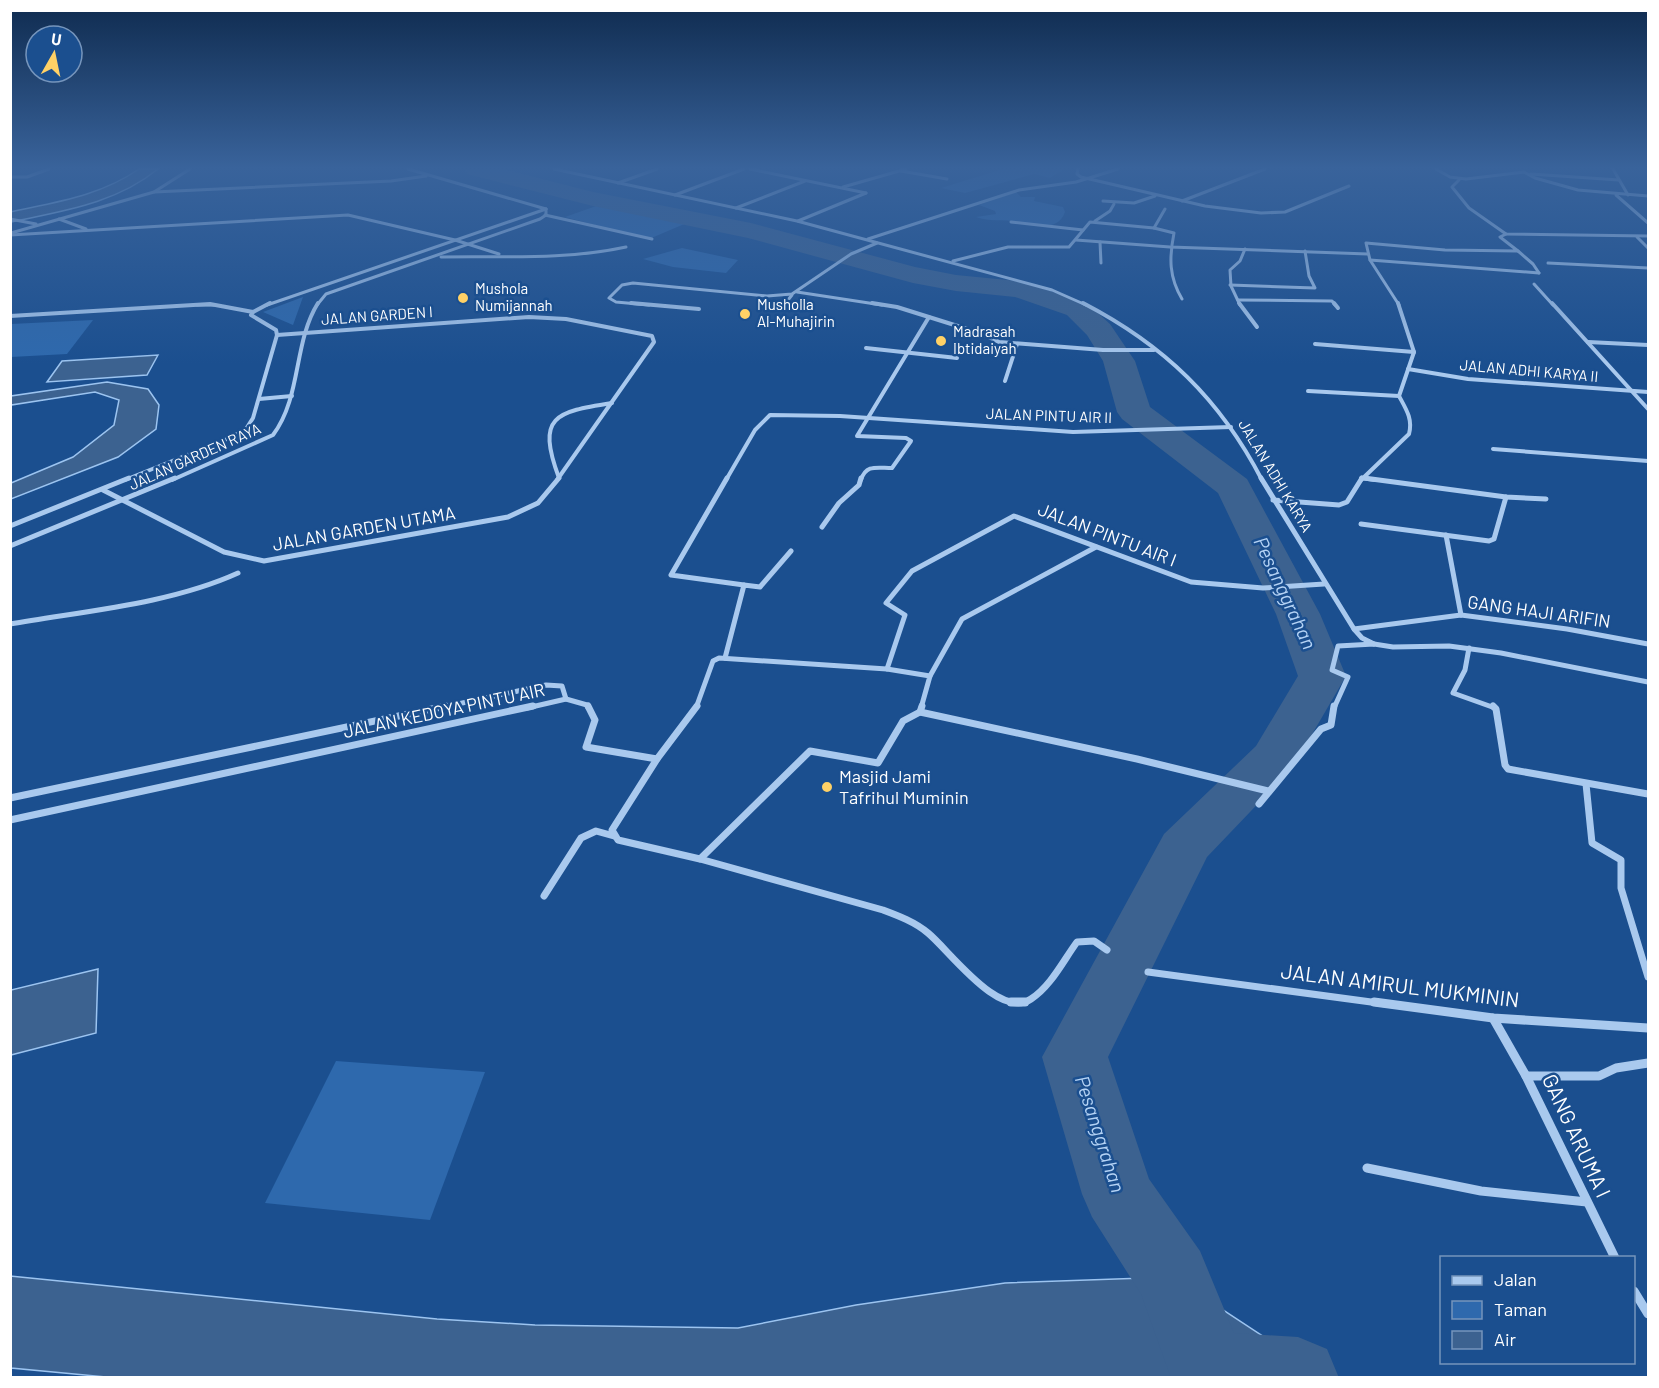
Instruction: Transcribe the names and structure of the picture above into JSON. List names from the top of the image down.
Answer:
{
  "streets": {
    "street": [
      "JALAN GARDEN I",
      "JALAN ADHI KARYA II",
      "JALAN PINTU AIR II",
      "JALAN GARDEN RAYA",
      "JALAN ADHI KARYA",
      "JALAN GARDEN UTAMA",
      "JALAN PINTU AIR I",
      "GANG HAJI ARIFIN",
      "JALAN KEDOYA PINTU AIR",
      "JALAN AMIRUL MUKMININ",
      "GANG ARUMA I"
    ]
  },
  "crossings": [
    ["JALAN GARDEN I", "JALAN GARDEN RAYA"],
    ["JALAN GARDEN I", "JALAN GARDEN UTAMA"],
    ["JALAN PINTU AIR II", "JALAN ADHI KARYA"],
    ["JALAN GARDEN RAYA", "JALAN GARDEN UTAMA"],
    ["JALAN ADHI KARYA", "JALAN PINTU AIR I"],
    ["JALAN ADHI KARYA", "GANG HAJI ARIFIN"]
  ],
  "water": ["Pesanggrahan"],
  "places": [
    "Mushola Numijannah",
    "Musholla Al-Muhajirin",
    "Madrasah Ibtidaiyah",
    "Masjid Jami Tafrihul Muminin"
  ],
  "legend": ["Jalan", "Taman", "Air"],
  "north": "top"
}
